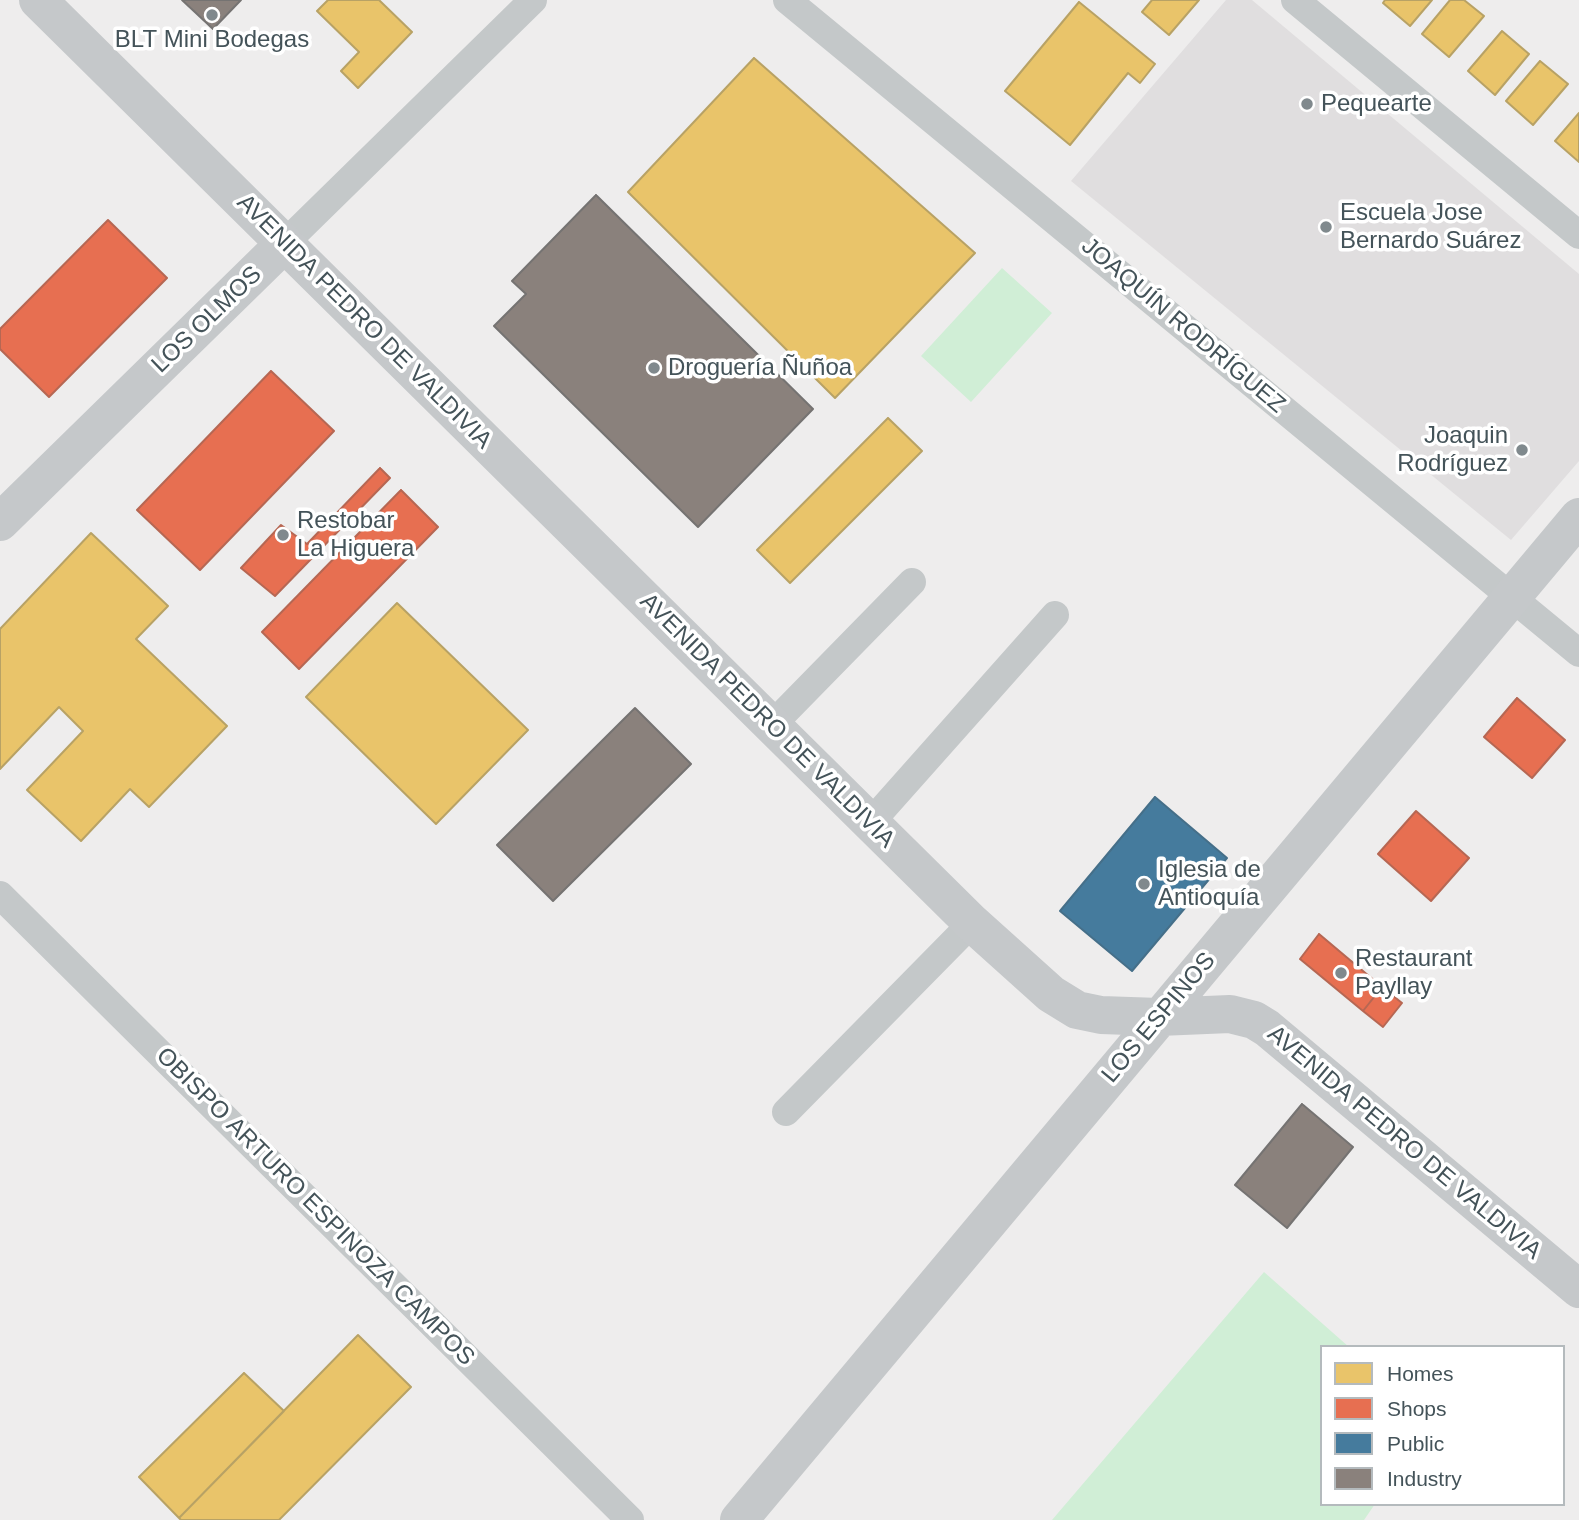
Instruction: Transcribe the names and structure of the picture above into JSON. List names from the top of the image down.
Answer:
{
  "streets": {
    "main road": ["LOS OLMOS", "AVENIDA PEDRO DE VALDIVIA", "LOS ESPINOS"],
    "street": ["JOAQUÍN RODRÍGUEZ", "OBISPO ARTURO ESPINOZA CAMPOS"]
  },
  "crossings": [
    ["LOS OLMOS", "AVENIDA PEDRO DE VALDIVIA"],
    ["AVENIDA PEDRO DE VALDIVIA", "LOS ESPINOS"],
    ["JOAQUÍN RODRÍGUEZ", "LOS ESPINOS"]
  ],
  "places": [
    "BLT Mini Bodegas",
    "Pequearte",
    "Escuela Jose Bernardo Suárez",
    "Droguería Ñuñoa",
    "Joaquin Rodríguez",
    "Restobar La Higuera",
    "Iglesia de Antioquía",
    "Restaurant Payllay"
  ],
  "legend": [
    "Homes",
    "Shops",
    "Public",
    "Industry"
  ]
}
